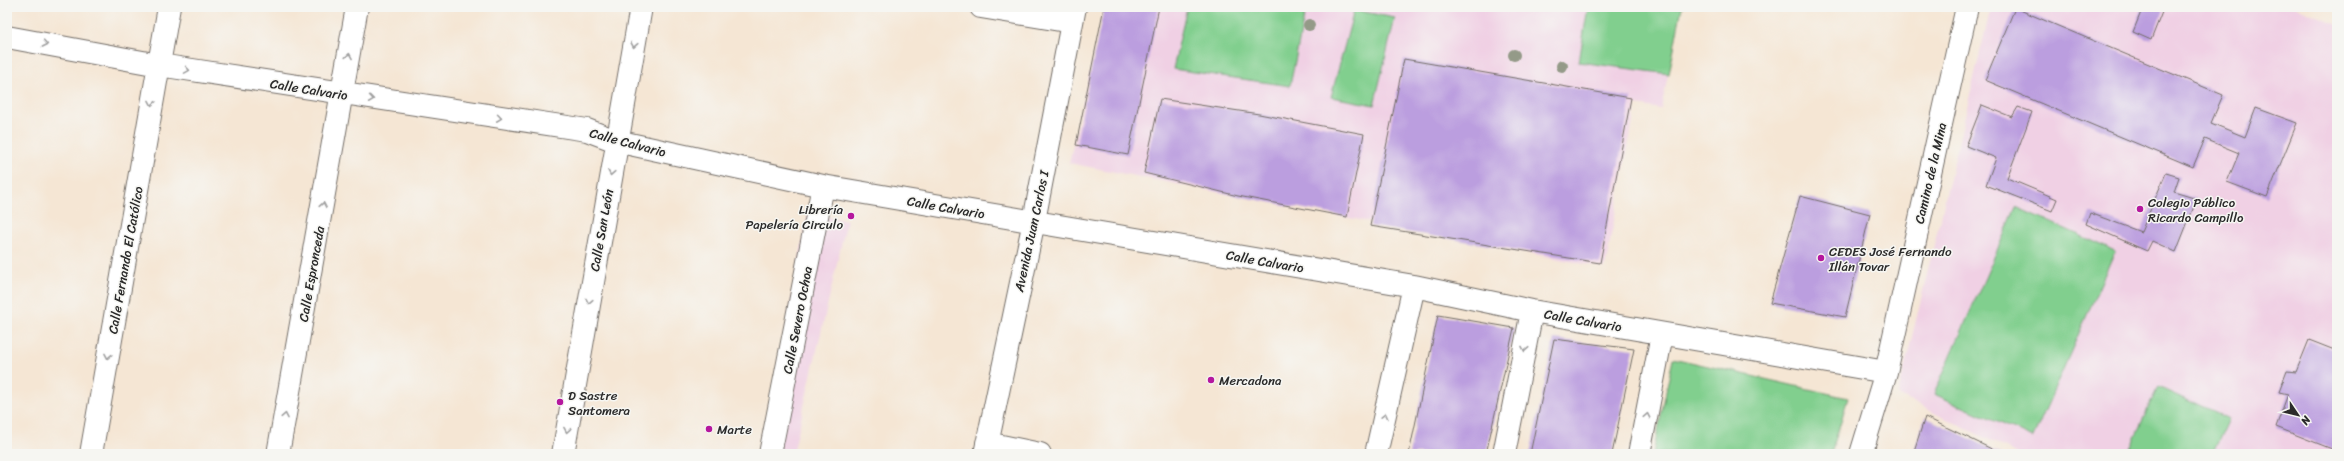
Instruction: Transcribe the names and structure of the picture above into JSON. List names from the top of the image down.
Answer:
{
  "streets": {
    "street": [
      "Calle Calvario",
      "Camino de la Mina",
      "Calle San León",
      "Avenida Juan Carlos I",
      "Calle Fernando El Católico",
      "Calle Espronceda",
      "Calle Severo Ochoa"
    ]
  },
  "crossings": [
    ["Calle Calvario", "Camino de la Mina"],
    ["Calle Calvario", "Calle San León"],
    ["Calle Calvario", "Avenida Juan Carlos I"],
    ["Calle Calvario", "Calle Fernando El Católico"],
    ["Calle Calvario", "Calle Espronceda"],
    ["Calle Calvario", "Calle Severo Ochoa"]
  ],
  "one_way": ["Calle San León", "Calle Fernando El Católico", "Calle Espronceda"],
  "places": [
    "Colegio Público Ricardo Campillo",
    "Librería Papelería Circulo",
    "CEDES José Fernando Illán Tovar",
    "Mercadona",
    "D Sastre Santomera",
    "Marte"
  ],
  "north": "bottom right"
}
